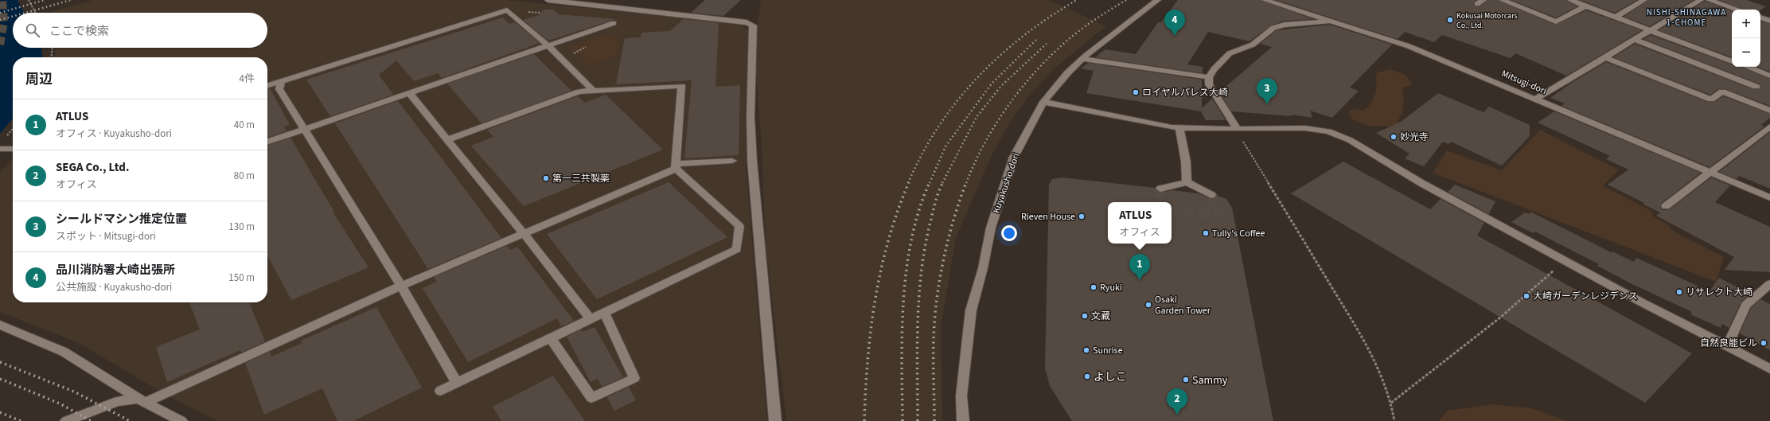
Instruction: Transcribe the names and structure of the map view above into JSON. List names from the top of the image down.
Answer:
{
  "streets": {
    "street": ["Mitsugi-dori", "Kuyakusho-dori"]
  },
  "districts": ["NISHI-SHINAGAWA 1-CHOME"],
  "places": [
    "Kokusai Motorcars Co., Ltd.",
    "ロイヤルパレス大崎",
    "妙光寺",
    "第一三共製薬",
    "Rieven House",
    "Tully's Coffee",
    "Ryuki",
    "リサレクト大崎",
    "大崎ガーデンレジデンス",
    "Osaki Garden Tower",
    "文蔵",
    "自然良能ビル",
    "Sunrise",
    "よしこ",
    "Sammy"
  ],
  "page": {
    "map_buttons": ["+", "−"],
    "pins": [
      "4",
      "3",
      "1",
      "2"
    ],
    "search": "ここで検索",
    "heading": ["周辺", "4件"],
    "list": [
      {
        "mark": "1",
        "name": "ATLUS",
        "note": "オフィス · Kuyakusho-dori",
        "value": "40 m"
      },
      {
        "mark": "2",
        "name": "SEGA Co., Ltd.",
        "note": "オフィス",
        "value": "80 m"
      },
      {
        "mark": "3",
        "name": "シールドマシン推定位置",
        "note": "スポット · Mitsugi-dori",
        "value": "130 m"
      },
      {
        "mark": "4",
        "name": "品川消防署大崎出張所",
        "note": "公共施設 · Kuyakusho-dori",
        "value": "150 m"
      }
    ],
    "popup": ["ATLUS", "オフィス"]
  }
}
